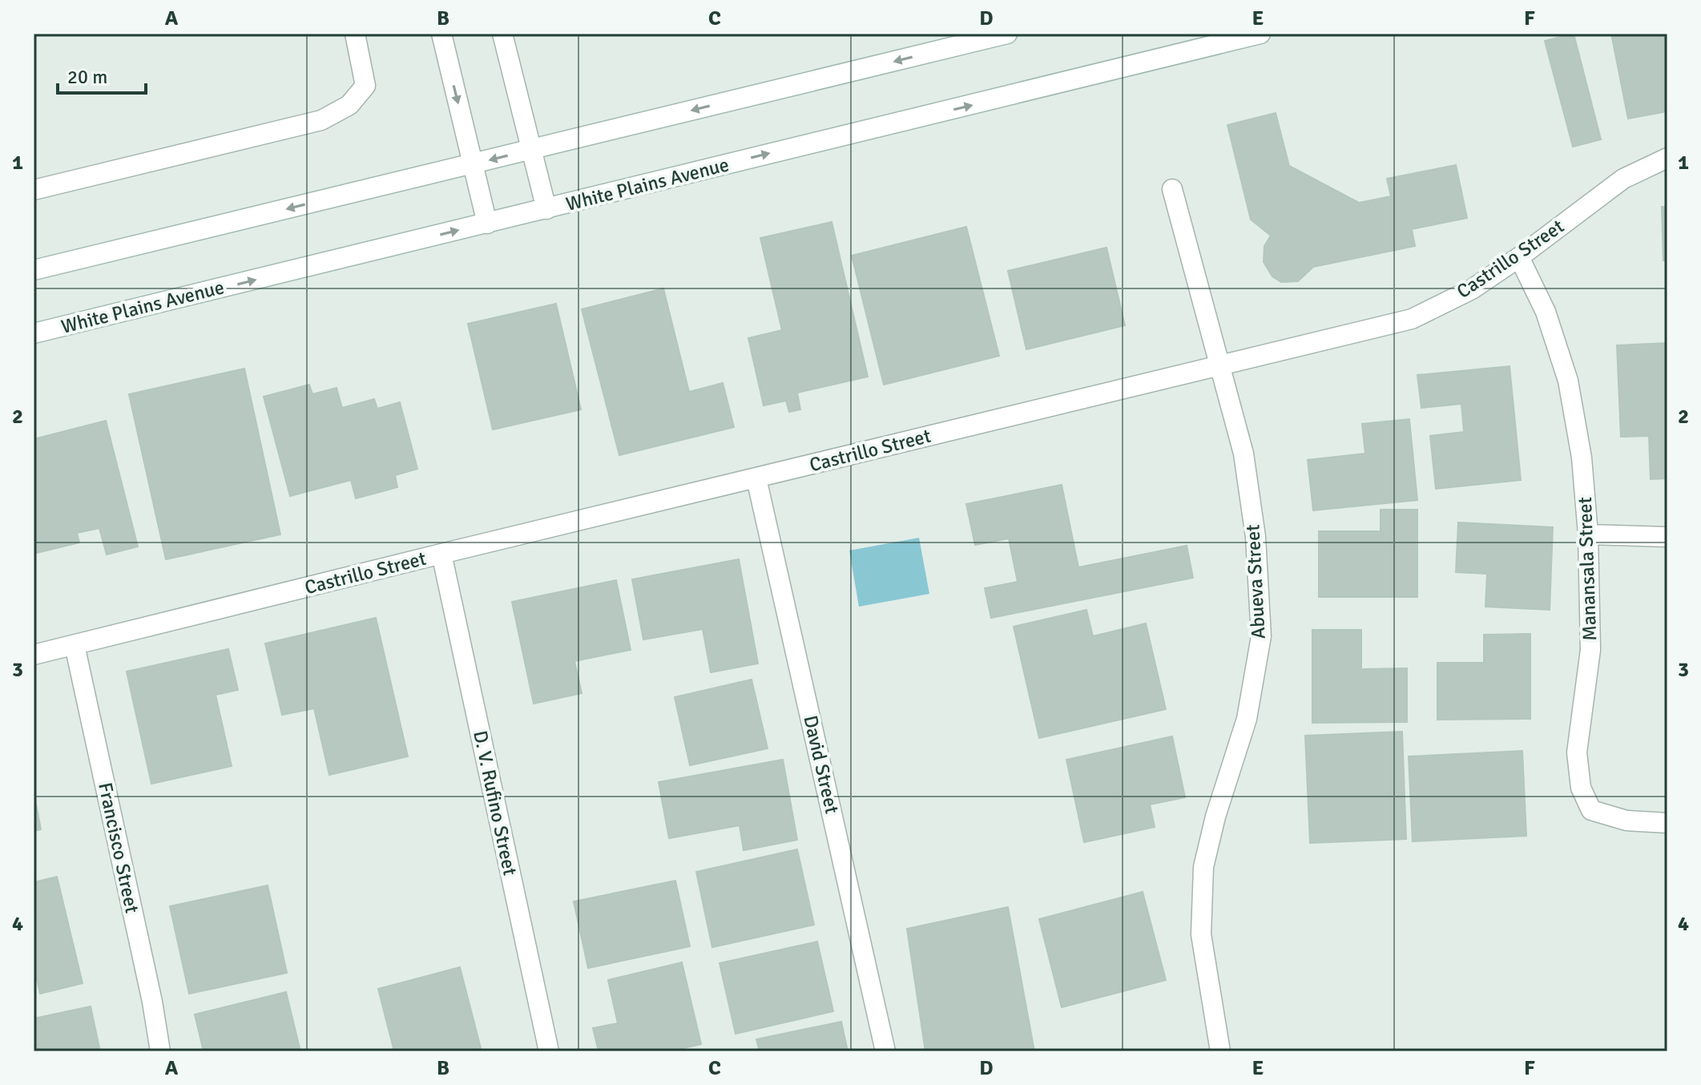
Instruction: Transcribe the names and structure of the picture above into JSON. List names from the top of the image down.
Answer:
{
  "streets": {
    "street": [
      "White Plains Avenue",
      "Castrillo Street",
      "Manansala Street",
      "Abueva Street",
      "David Street",
      "D. V. Rufino Street",
      "Francisco Street"
    ]
  },
  "crossings": [
    ["Castrillo Street", "Manansala Street"],
    ["Castrillo Street", "Abueva Street"],
    ["Castrillo Street", "David Street"],
    ["Castrillo Street", "D. V. Rufino Street"],
    ["Castrillo Street", "Francisco Street"]
  ],
  "scale_bar": "20 m",
  "grid": {
    "columns": [
      "A",
      "B",
      "C",
      "D",
      "E",
      "F"
    ],
    "rows": [
      "1",
      "2",
      "3",
      "4"
    ]
  }
}
